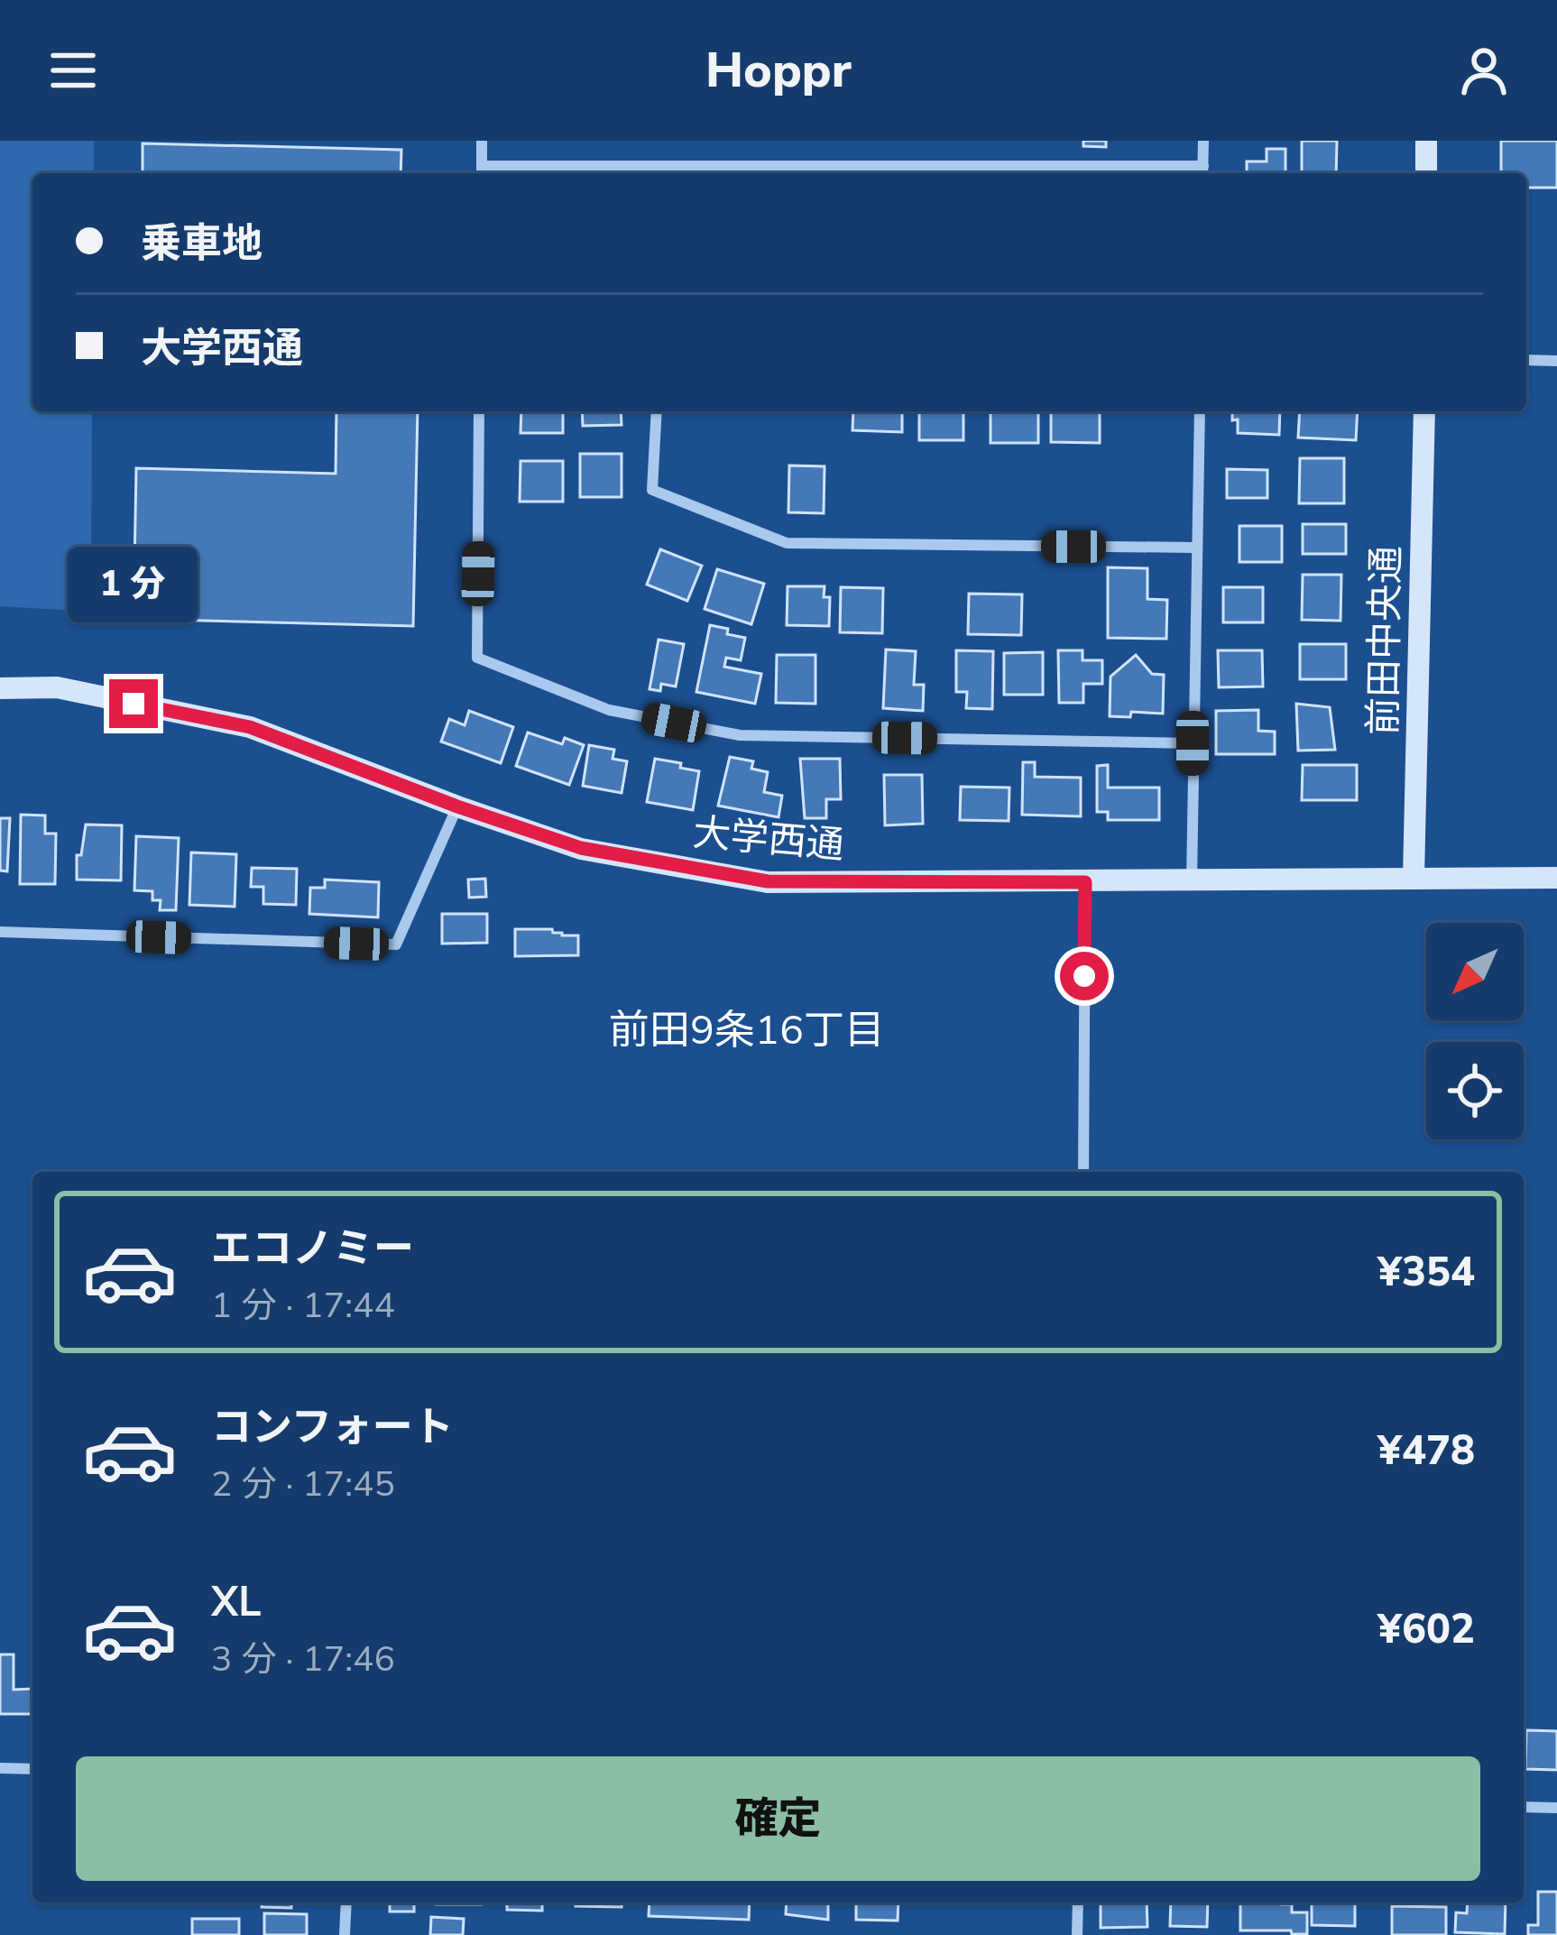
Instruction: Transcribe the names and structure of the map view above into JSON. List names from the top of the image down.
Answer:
{
  "streets": {
    "street": ["前田中央通", "大学西通"]
  },
  "crossings": [
    ["前田中央通", "大学西通"]
  ],
  "districts": ["前田9条16丁目"],
  "north": "bottom left",
  "page": {
    "header": "Hoppr",
    "banner": ["乗車地", "大学西通"],
    "bubble": "1 分",
    "list": [
      {
        "name": "エコノミー",
        "note": "1 分 · 17:44",
        "value": "¥354"
      },
      {
        "name": "コンフォート",
        "note": "2 分 · 17:45",
        "value": "¥478"
      },
      {
        "name": "XL",
        "note": "3 分 · 17:46",
        "value": "¥602"
      }
    ],
    "buttons": "確定"
  }
}
